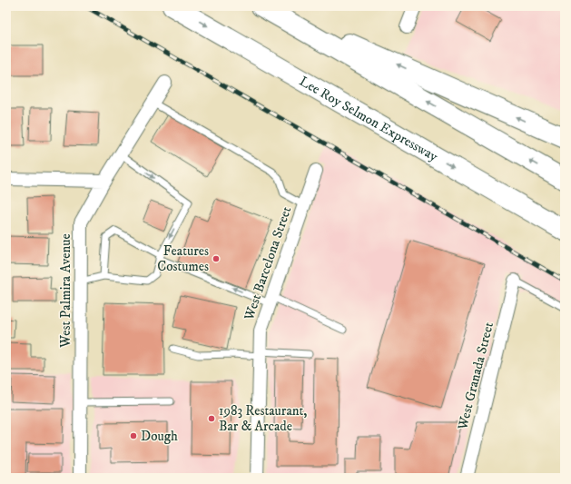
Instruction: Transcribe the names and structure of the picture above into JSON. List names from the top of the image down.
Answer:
{
  "streets": {
    "highway": ["Lee Roy Selmon Expressway"],
    "street": ["West Barcelona Street", "West Palmira Avenue", "West Granada Street"]
  },
  "places": ["Features Costumes", "1983 Restaurant, Bar & Arcade", "Dough"]
}
